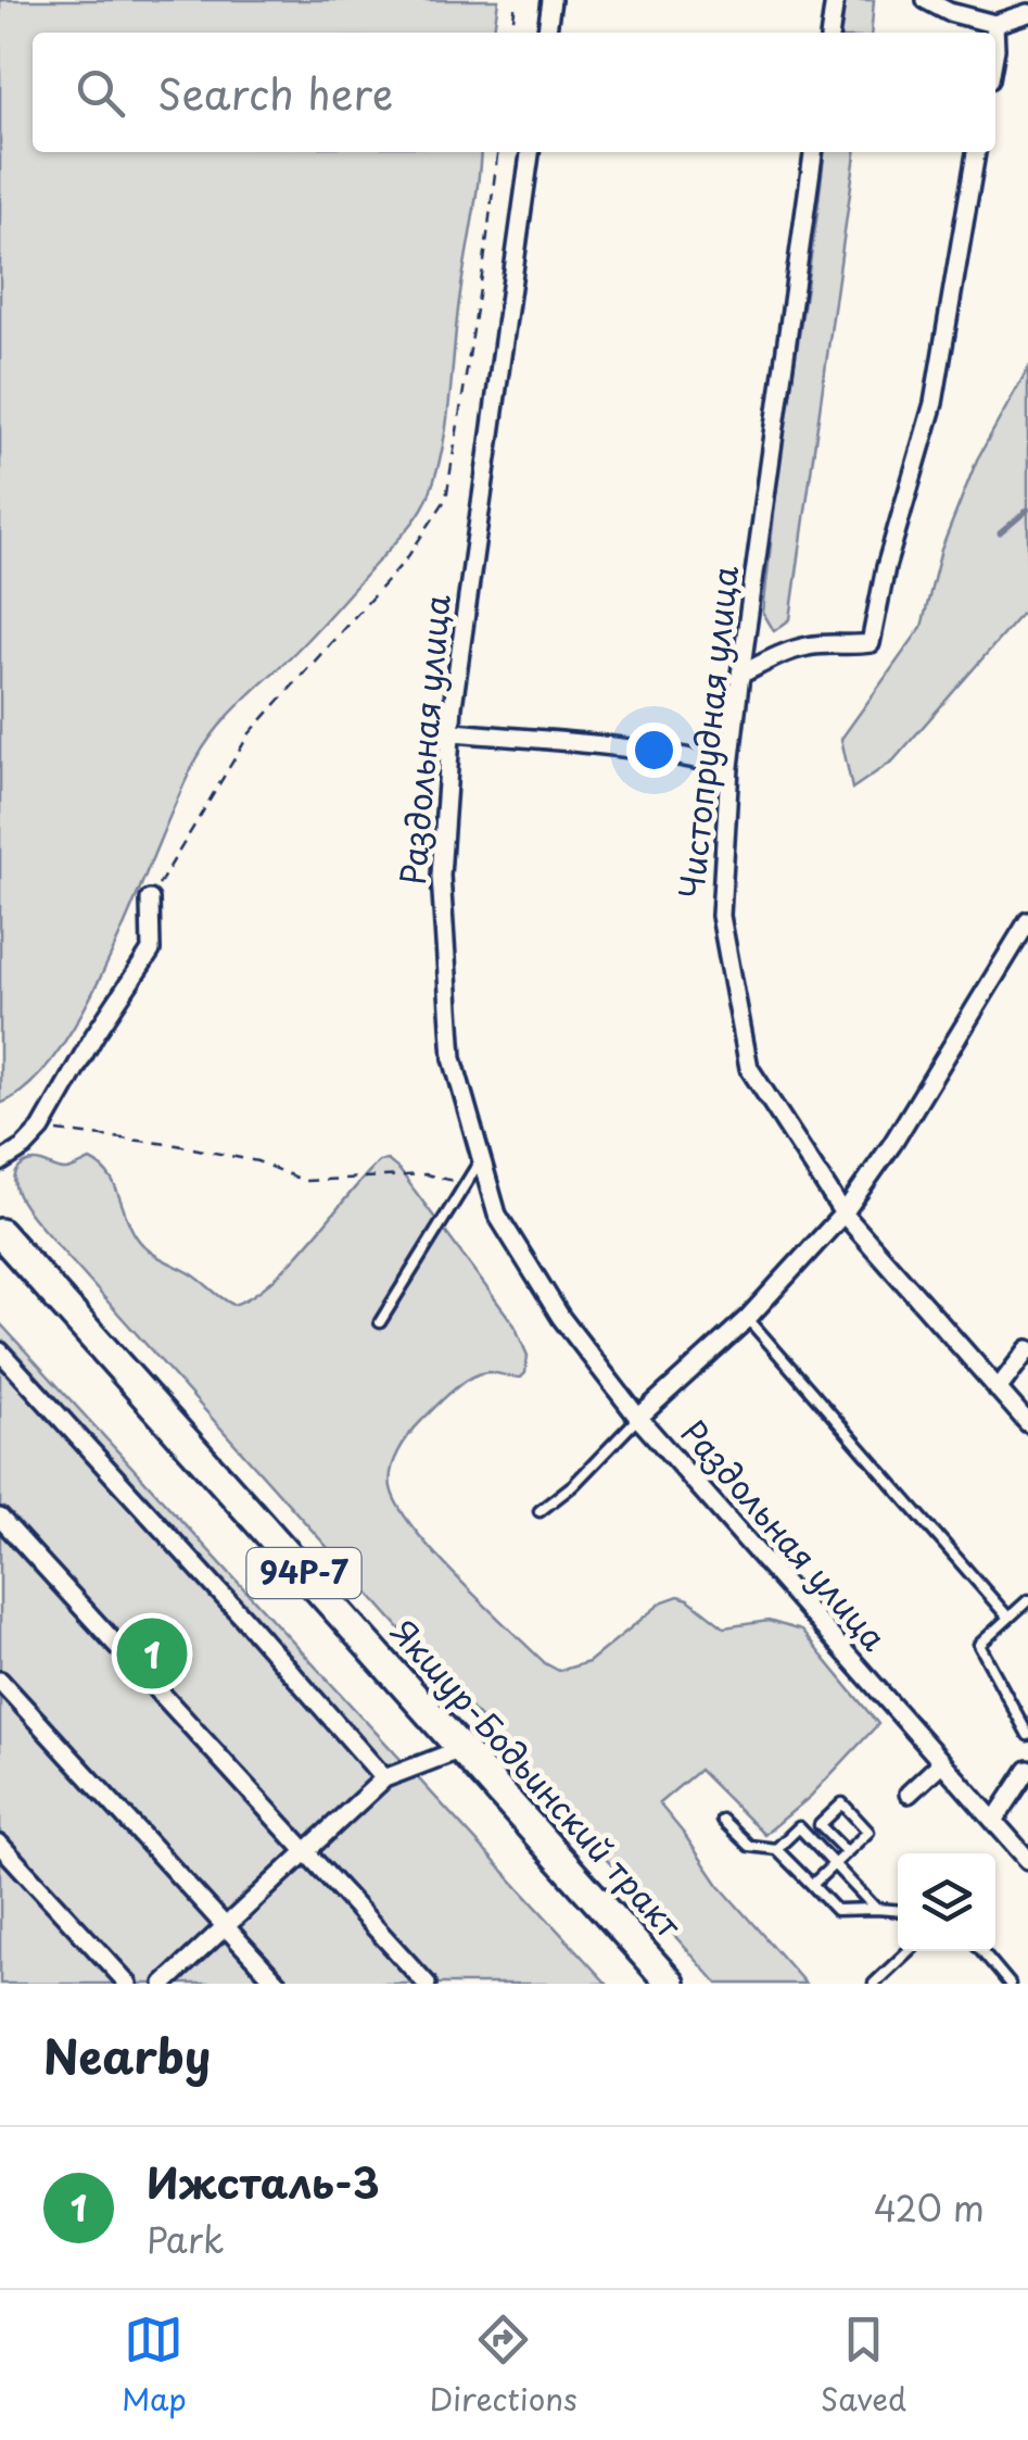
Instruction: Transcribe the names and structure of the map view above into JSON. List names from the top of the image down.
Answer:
{
  "streets": {
    "main road": ["94Р-7", "Якшур-Бодьинский тракт"],
    "street": ["Чистопрудная улица", "Раздольная улица"]
  },
  "page": {
    "search": "Search here",
    "pins": "1",
    "heading": "Nearby",
    "list": [
      {
        "mark": "1",
        "name": "Ижсталь-3",
        "note": "Park",
        "value": "420 m"
      }
    ],
    "nav": ["Map", "Directions", "Saved"]
  }
}
